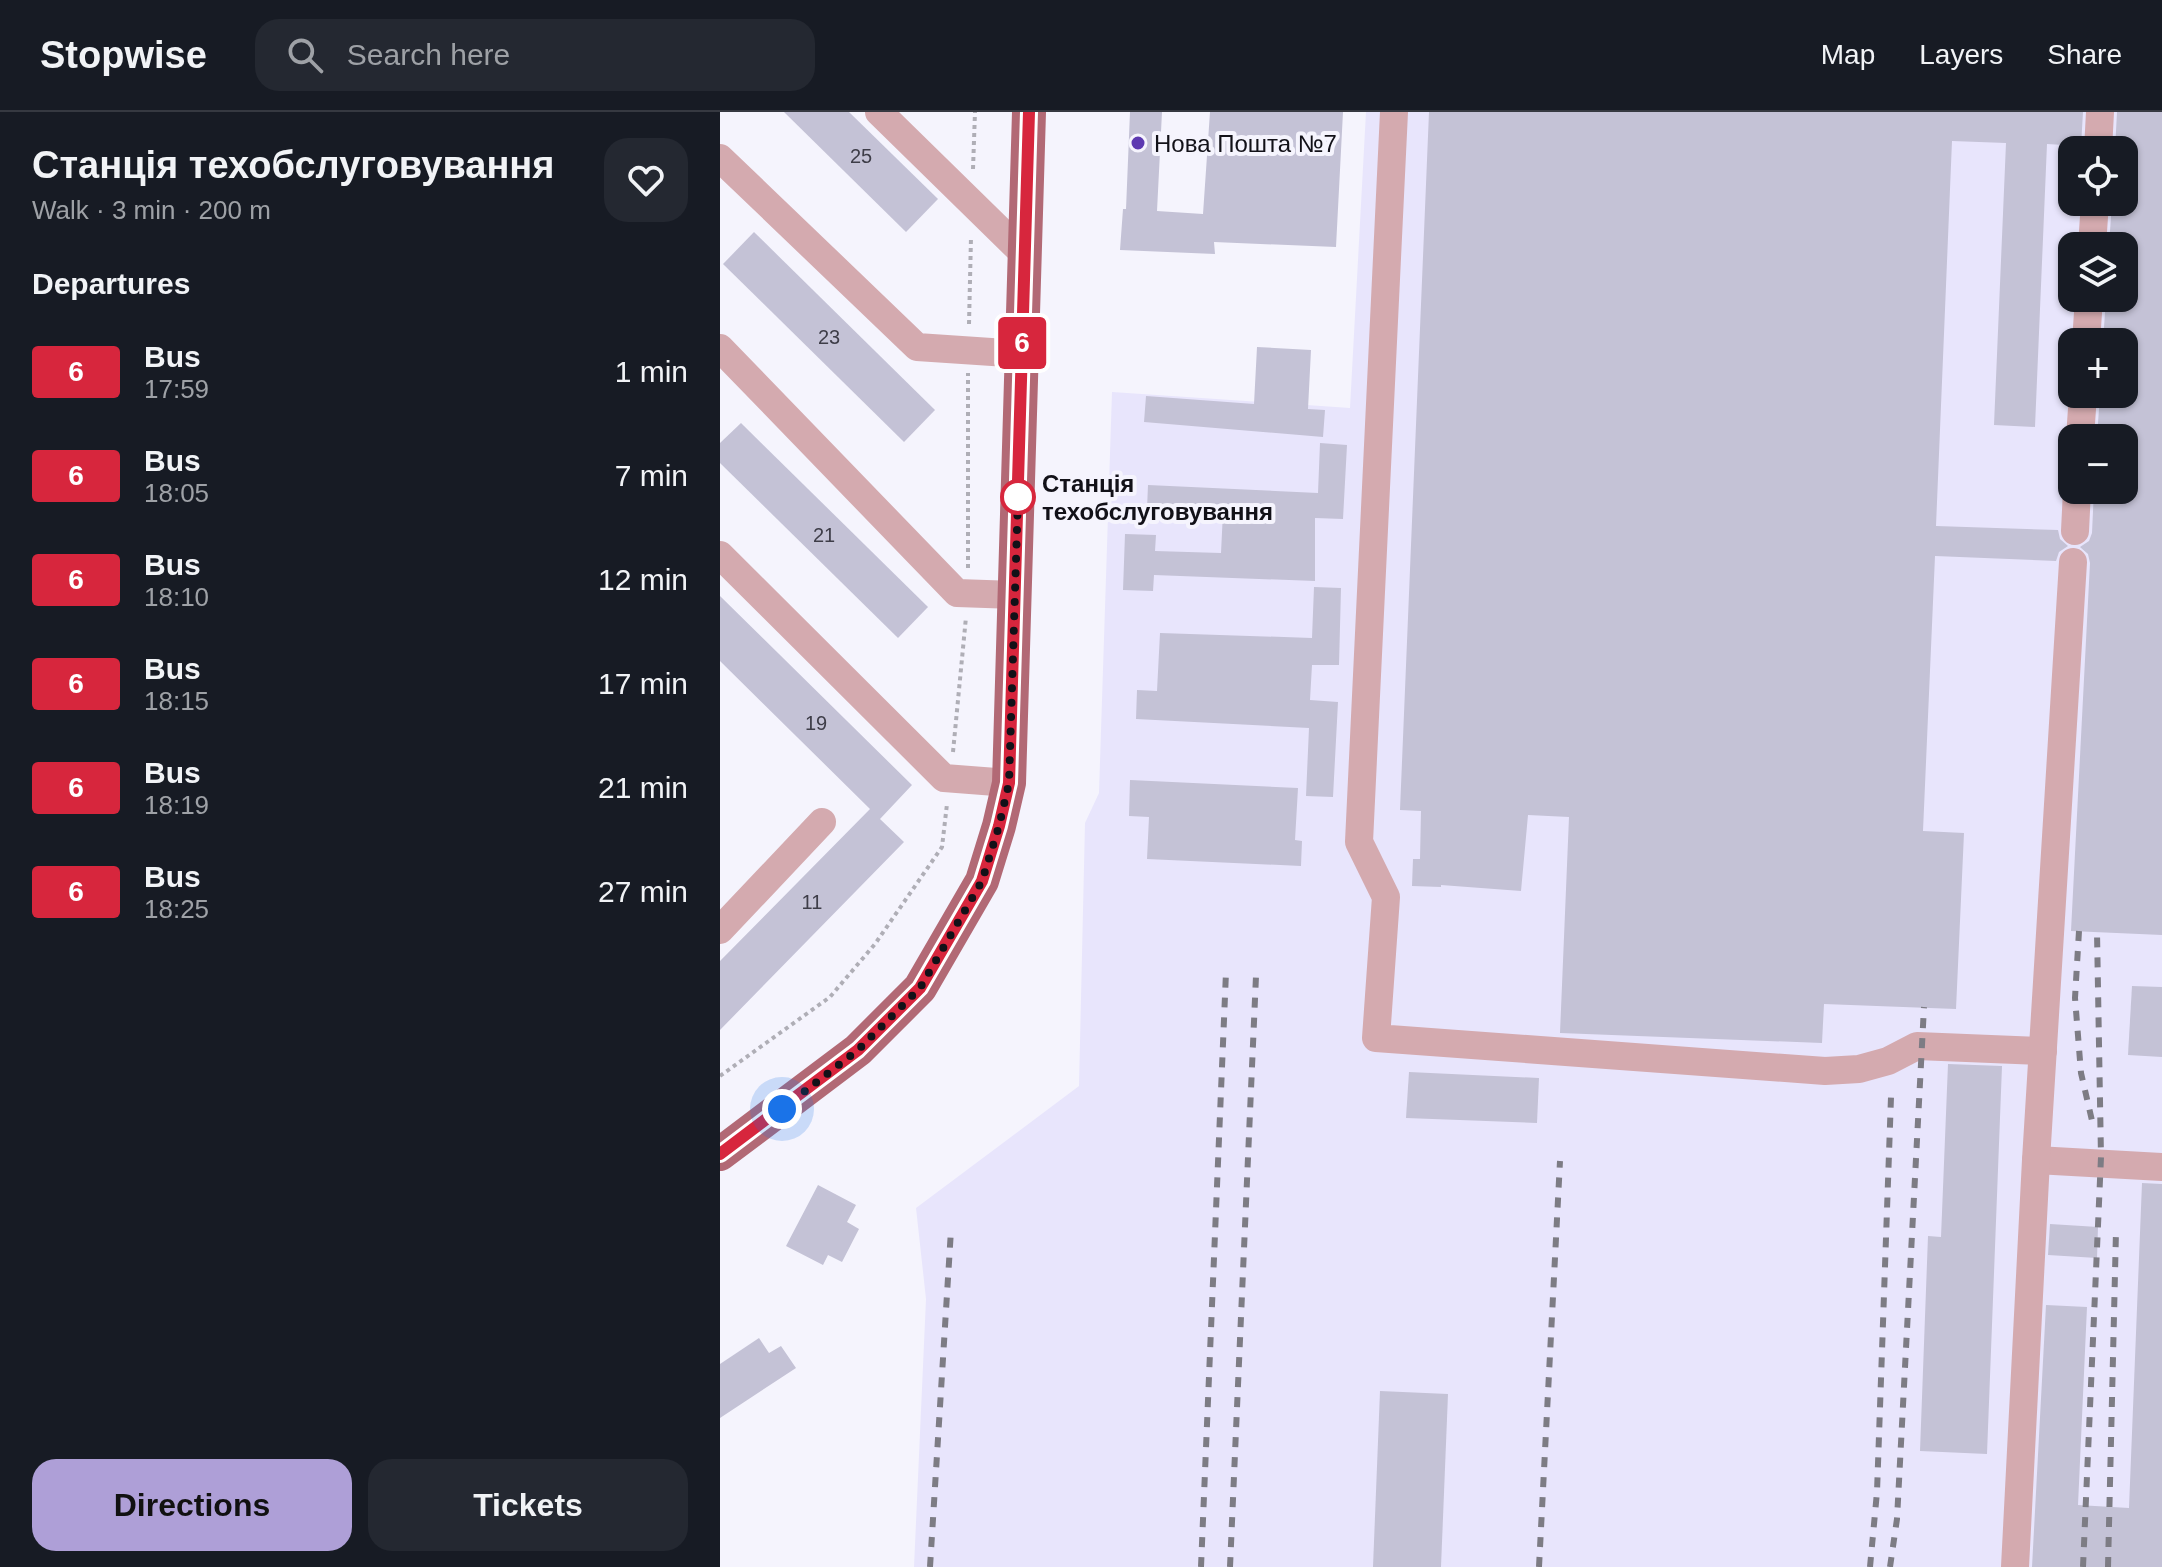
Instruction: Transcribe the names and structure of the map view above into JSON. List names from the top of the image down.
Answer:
{
  "places": ["Нова Пошта №7", "Станція техобслуговування"],
  "lines": ["bus line 6"],
  "house_numbers": [
    "25",
    "23",
    "21",
    "19",
    "11"
  ],
  "page": {
    "header": "Stopwise",
    "search": "Search here",
    "nav": ["Map", "Layers", "Share"],
    "heading": [
      ["Станція техобслуговування", "Walk · 3 min · 200 m"],
      "Departures"
    ],
    "on_map": "6",
    "map_buttons": ["+", "−"],
    "list": [
      {
        "mark": "6",
        "name": "Bus",
        "note": "17:59",
        "value": "1 min"
      },
      {
        "mark": "6",
        "name": "Bus",
        "note": "18:05",
        "value": "7 min"
      },
      {
        "mark": "6",
        "name": "Bus",
        "note": "18:10",
        "value": "12 min"
      },
      {
        "mark": "6",
        "name": "Bus",
        "note": "18:15",
        "value": "17 min"
      },
      {
        "mark": "6",
        "name": "Bus",
        "note": "18:19",
        "value": "21 min"
      },
      {
        "mark": "6",
        "name": "Bus",
        "note": "18:25",
        "value": "27 min"
      }
    ],
    "buttons": ["Directions", "Tickets"]
  }
}
